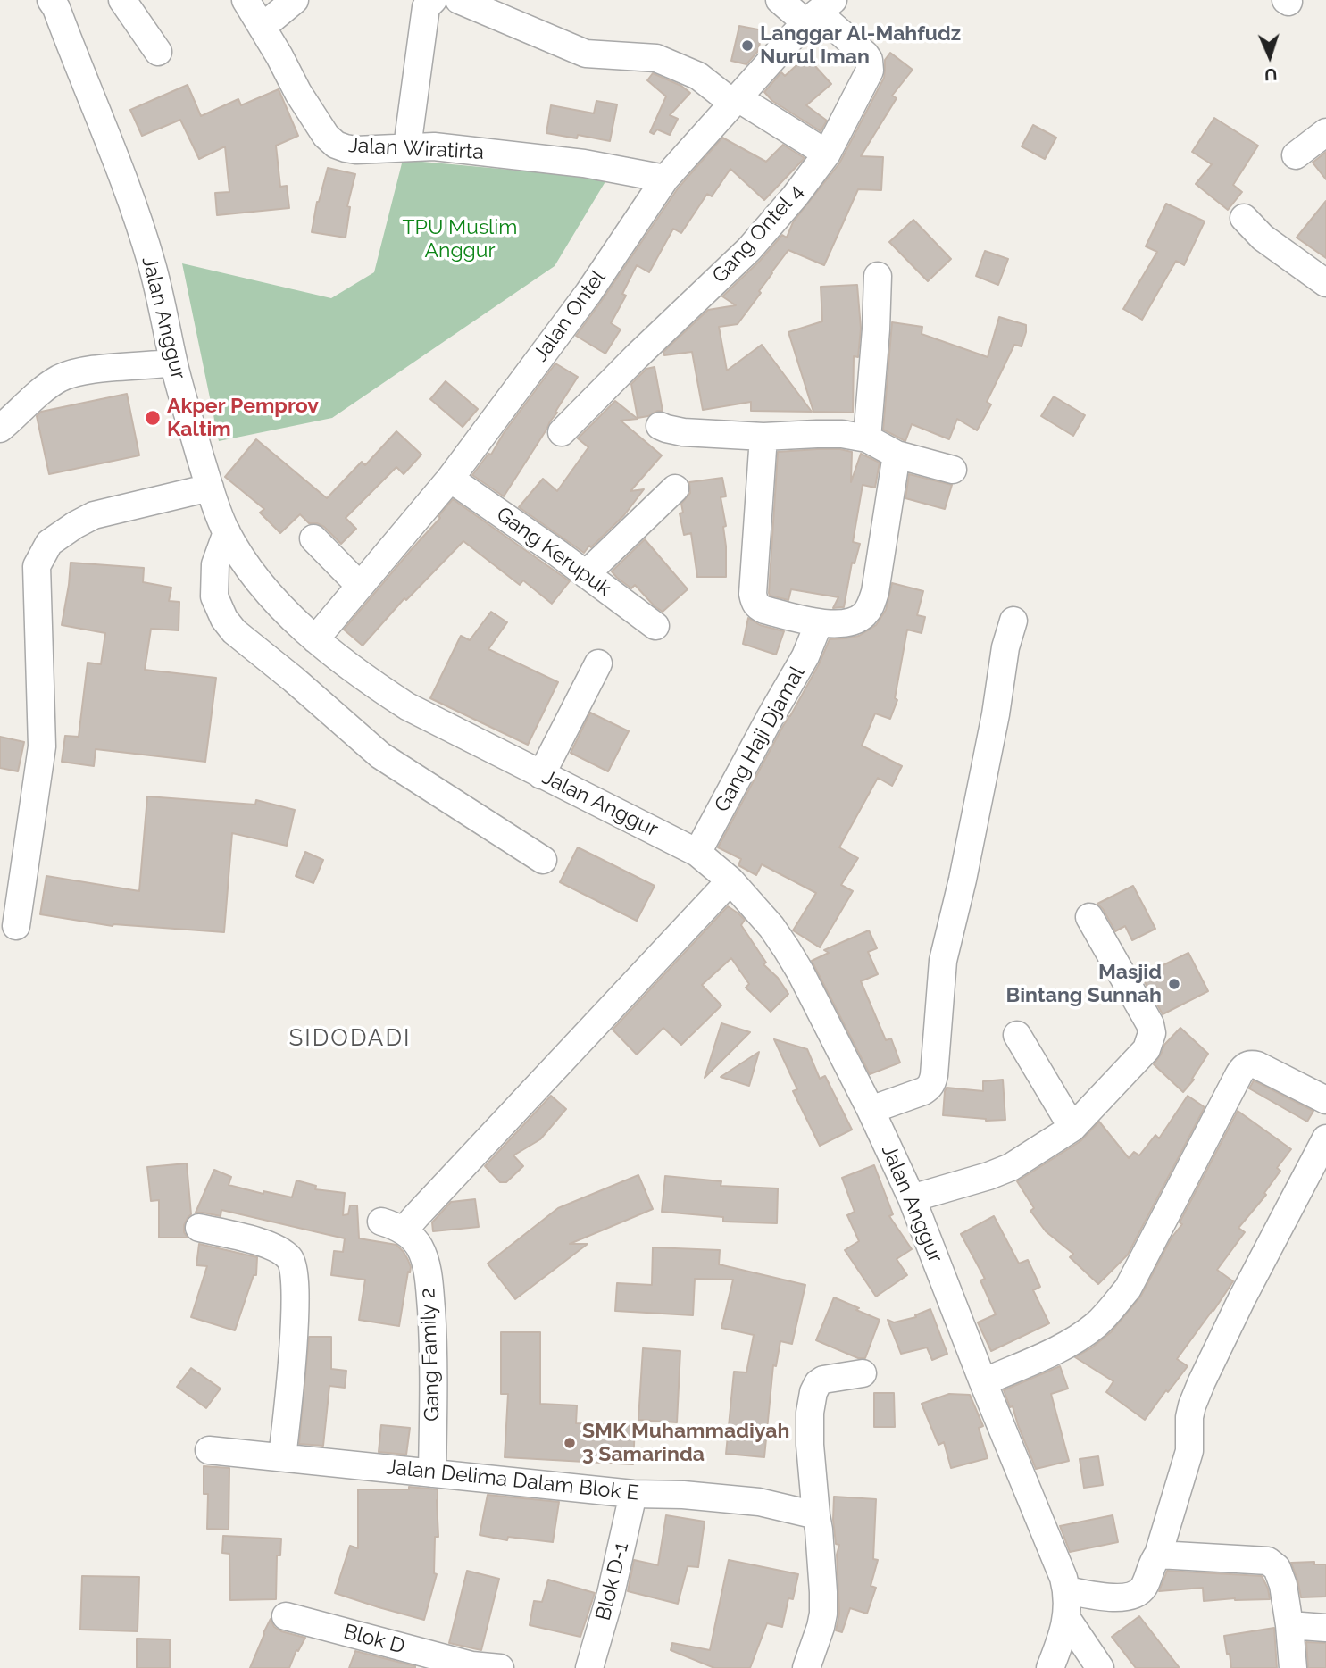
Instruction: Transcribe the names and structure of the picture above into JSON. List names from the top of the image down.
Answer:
{
  "streets": {
    "street": [
      "Jalan Wiratirta",
      "Gang Ontel 4",
      "Jalan Ontel",
      "Jalan Anggur",
      "Gang Kerupuk",
      "Gang Haji Djamal",
      "Gang Family 2",
      "Jalan Delima Dalam Blok E",
      "Blok D-1",
      "Blok D"
    ]
  },
  "crossings": [
    ["Jalan Wiratirta", "Jalan Ontel"],
    ["Gang Ontel 4", "Jalan Ontel"],
    ["Jalan Ontel", "Jalan Anggur"],
    ["Jalan Ontel", "Gang Kerupuk"],
    ["Jalan Anggur", "Gang Haji Djamal"],
    ["Jalan Anggur", "Gang Family 2"],
    ["Gang Family 2", "Jalan Delima Dalam Blok E"],
    ["Jalan Delima Dalam Blok E", "Blok D-1"]
  ],
  "districts": ["SIDODADI"],
  "parks": ["TPU Muslim Anggur"],
  "places": [
    "Langgar Al-Mahfudz Nurul Iman",
    "Akper Pemprov Kaltim",
    "Masjid Bintang Sunnah",
    "SMK Muhammadiyah 3 Samarinda"
  ],
  "north": "bottom"
}
